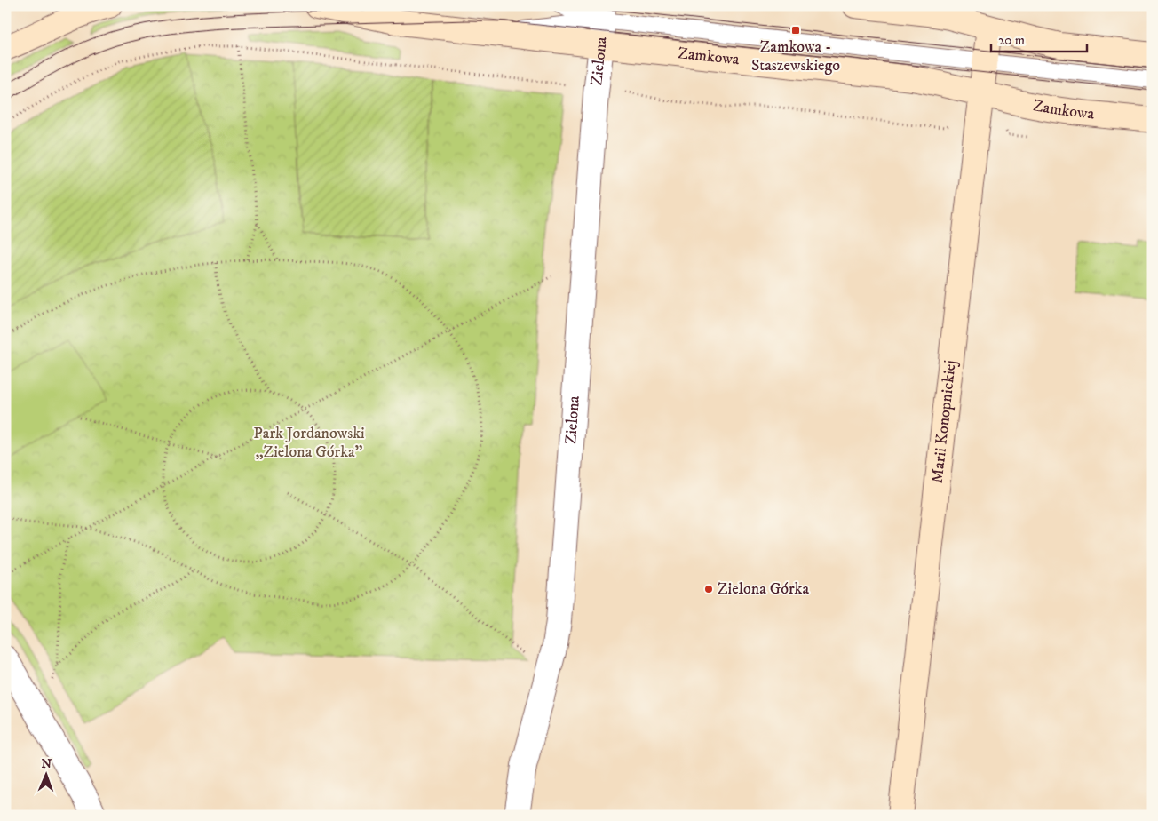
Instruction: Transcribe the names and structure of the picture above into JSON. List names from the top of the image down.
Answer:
{
  "streets": {
    "street": ["Zamkowa", "Zielona", "Marii Konopnickiej"]
  },
  "crossings": [
    ["Zamkowa", "Zielona"],
    ["Zamkowa", "Marii Konopnickiej"]
  ],
  "parks": ["Park Jordanowski „Zielona Górka”"],
  "places": {
    "transit": ["Zamkowa - Staszewskiego"],
    "other": ["Zielona Górka"]
  },
  "scale_bar": "20 m",
  "north": "top"
}
